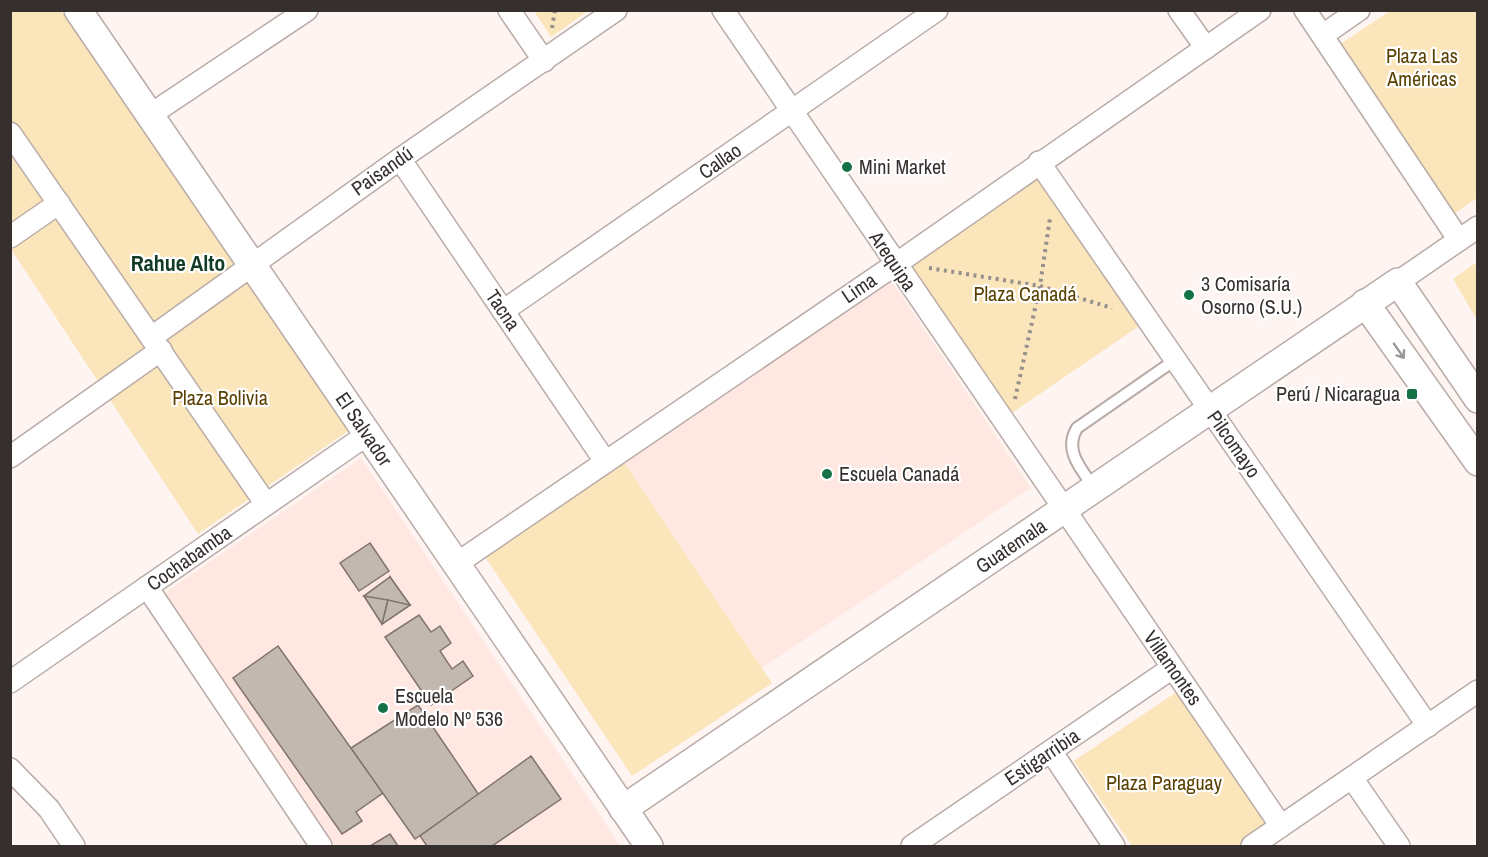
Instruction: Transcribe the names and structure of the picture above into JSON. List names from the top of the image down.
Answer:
{
  "streets": {
    "street": [
      "Callao",
      "Paisandú",
      "Arequipa",
      "Lima",
      "Tacna",
      "El Salvador",
      "Pilcomayo",
      "Guatemala",
      "Cochabamba",
      "Villamontes",
      "Estigarribia"
    ]
  },
  "crossings": [
    ["Callao", "Arequipa"],
    ["Callao", "Tacna"],
    ["Paisandú", "Tacna"],
    ["Paisandú", "El Salvador"],
    ["Arequipa", "Lima"],
    ["Arequipa", "Guatemala"],
    ["Arequipa", "Villamontes"],
    ["Lima", "Tacna"],
    ["Lima", "El Salvador"],
    ["Lima", "Pilcomayo"],
    ["El Salvador", "Guatemala"],
    ["El Salvador", "Cochabamba"],
    ["Pilcomayo", "Guatemala"],
    ["Guatemala", "Villamontes"],
    ["Villamontes", "Estigarribia"]
  ],
  "districts": ["Rahue Alto"],
  "parks": [
    "Plaza Las Américas",
    "Plaza Canadá",
    "Plaza Bolivia",
    "Plaza Paraguay"
  ],
  "places": {
    "other": [
      "Mini Market",
      "3 Comisaría Osorno (S.U.)",
      "Escuela Canadá",
      "Escuela Modelo Nº 536"
    ],
    "transit": ["Perú / Nicaragua"]
  }
}
